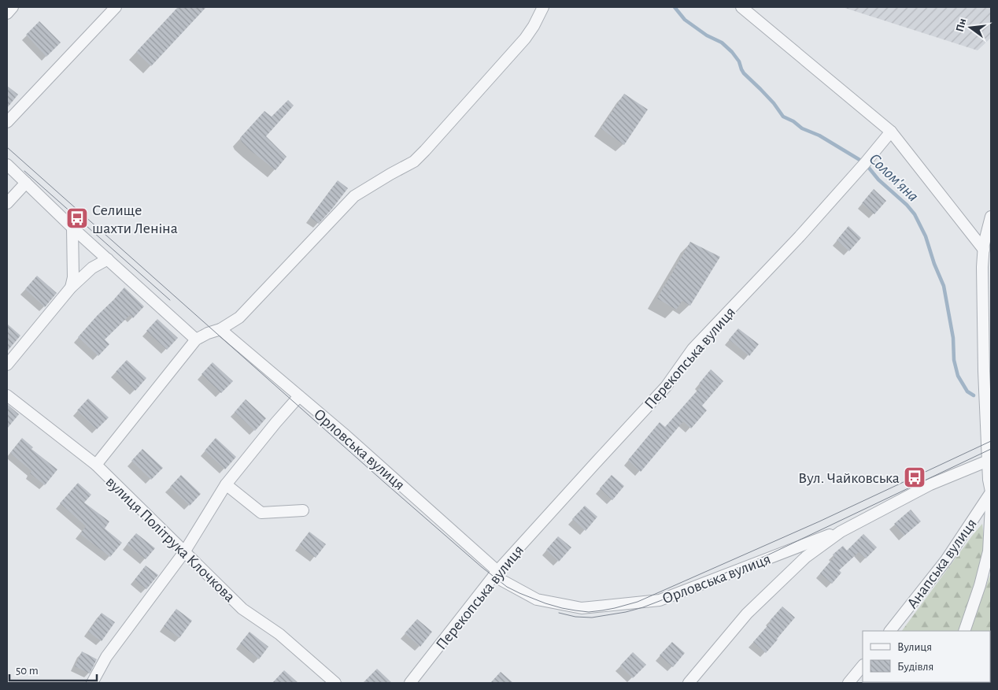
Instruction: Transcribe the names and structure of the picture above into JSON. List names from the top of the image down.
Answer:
{
  "streets": {
    "street": [
      "Перекопська вулиця",
      "Орловська вулиця",
      "вулиця Політрука Клочкова",
      "Анапська вулиця"
    ]
  },
  "crossings": [
    ["Перекопська вулиця", "Орловська вулиця"]
  ],
  "water": ["Солом'яна"],
  "places": {
    "bus stop": ["Селище шахти Леніна", "Вул. Чайковська"]
  },
  "legend": ["Вулиця", "Будівля"],
  "scale_bar": "50 m",
  "north": "left"
}
